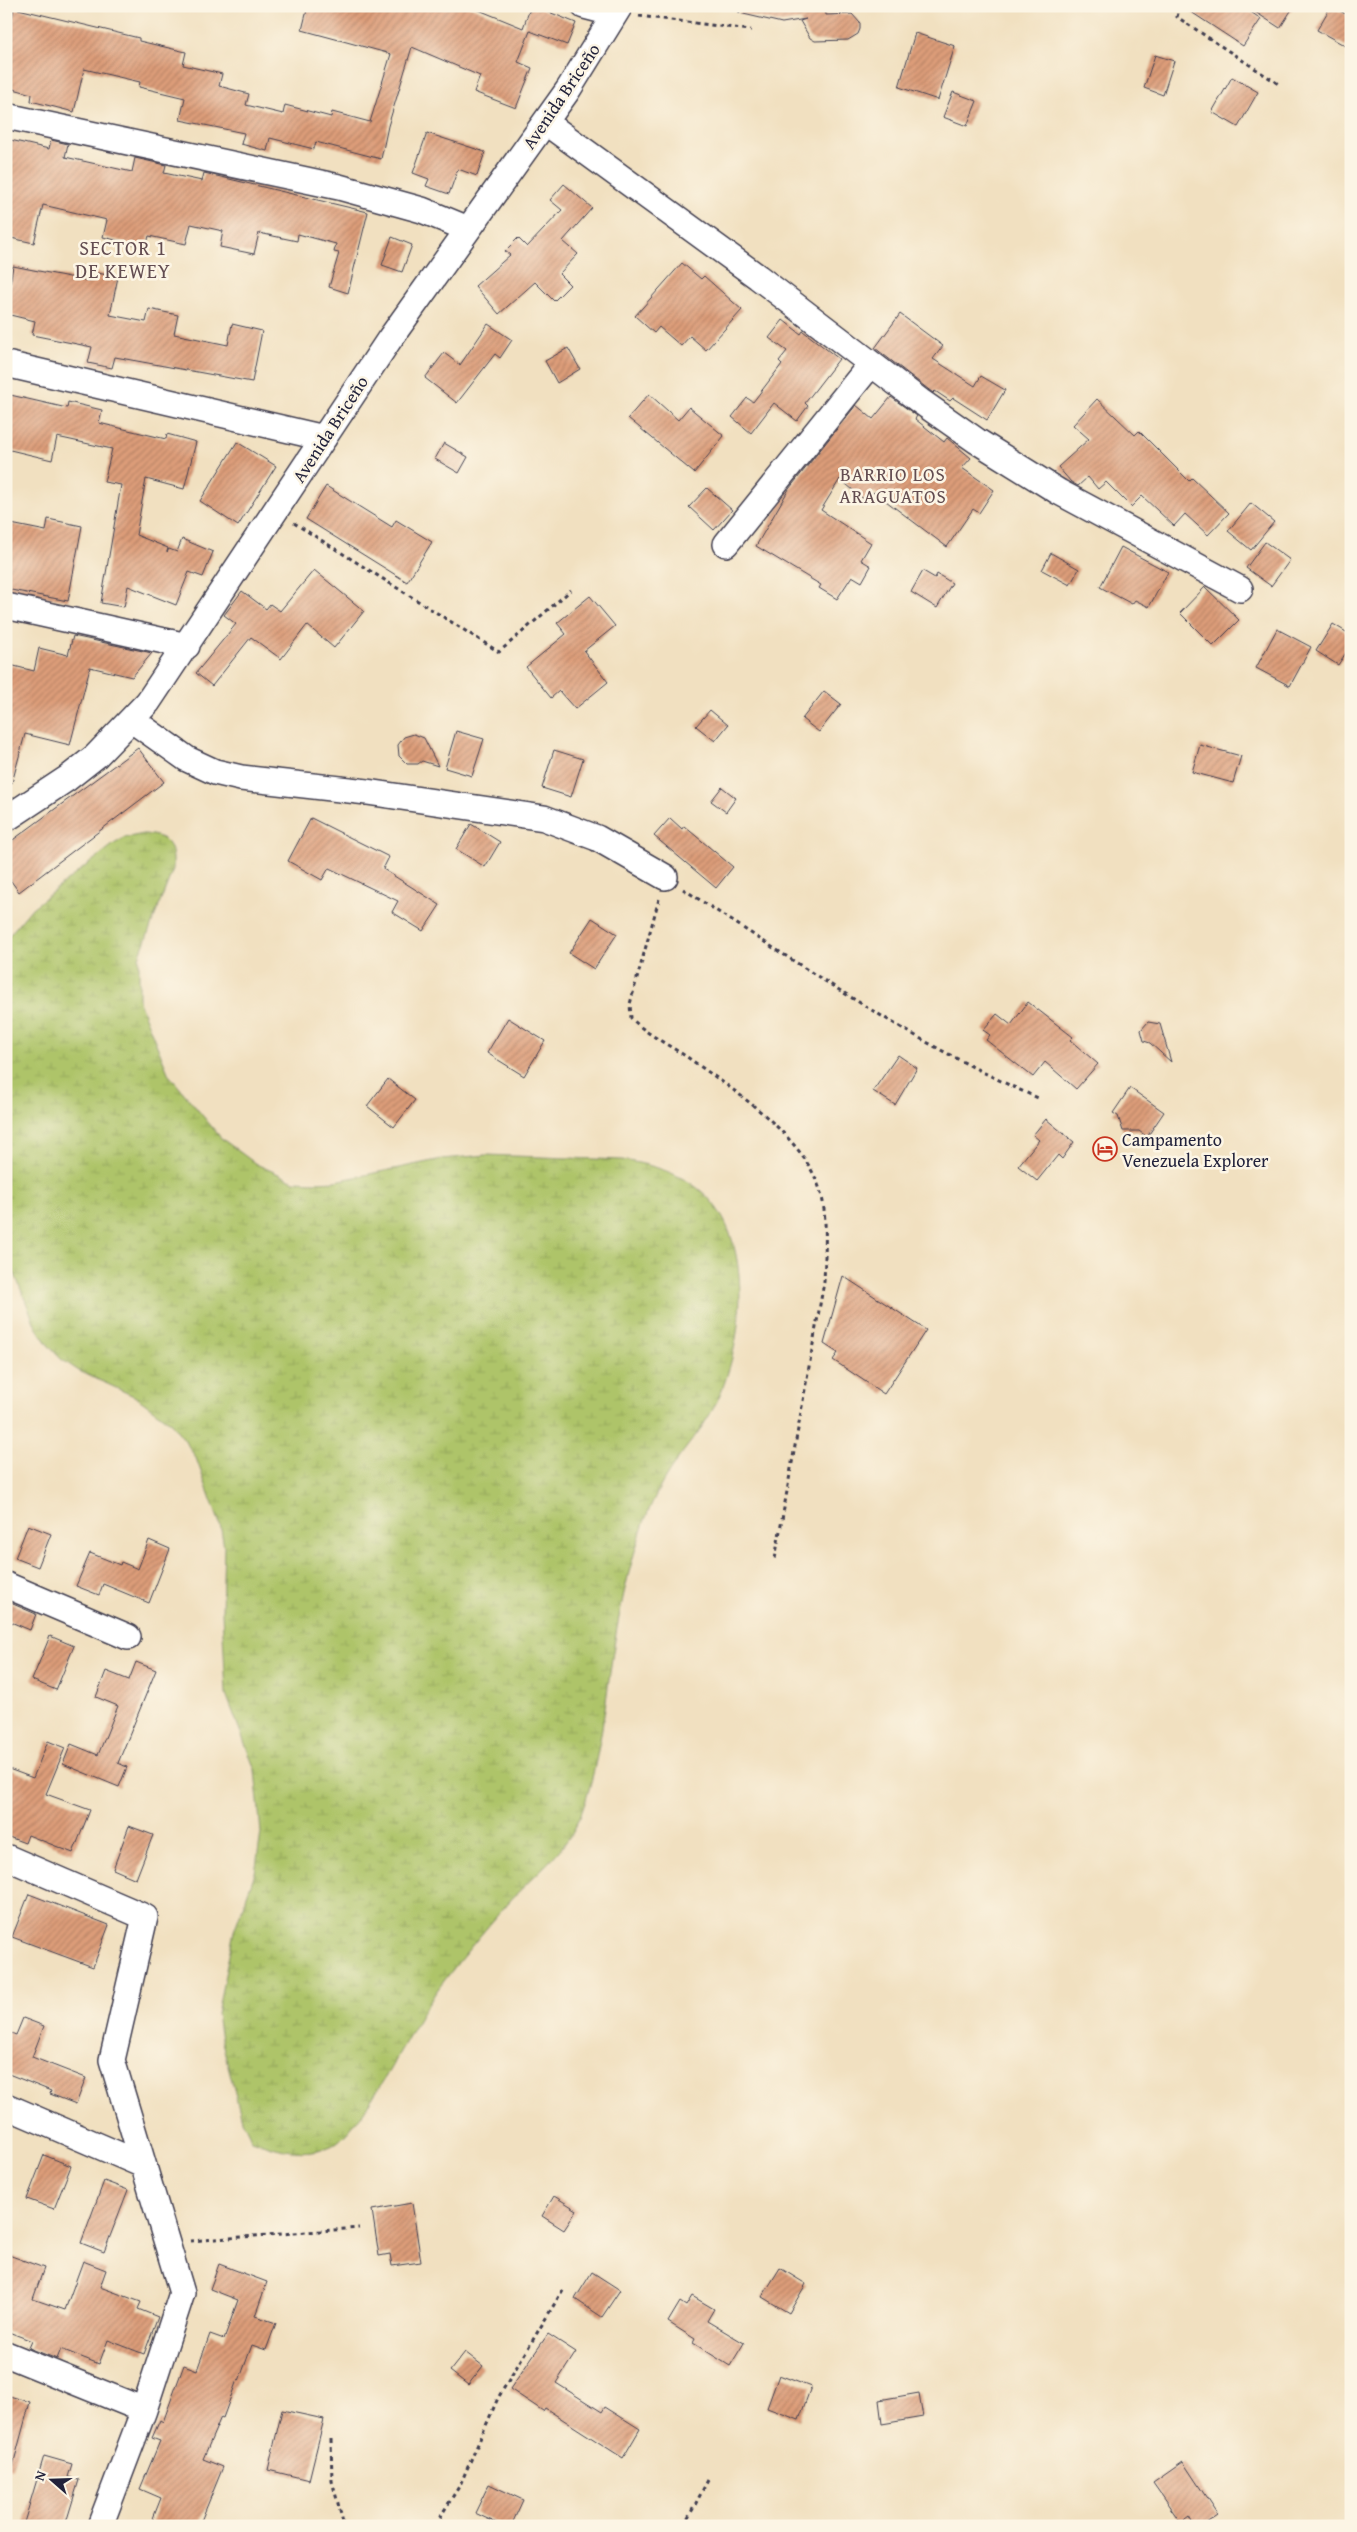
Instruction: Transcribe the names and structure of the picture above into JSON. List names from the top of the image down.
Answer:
{
  "streets": {
    "street": ["Avenida Briceño"]
  },
  "districts": ["SECTOR 1 DE KEWEY", "BARRIO LOS ARAGUATOS"],
  "places": {
    "hotel": ["Campamento Venezuela Explorer"]
  },
  "north": "left"
}
